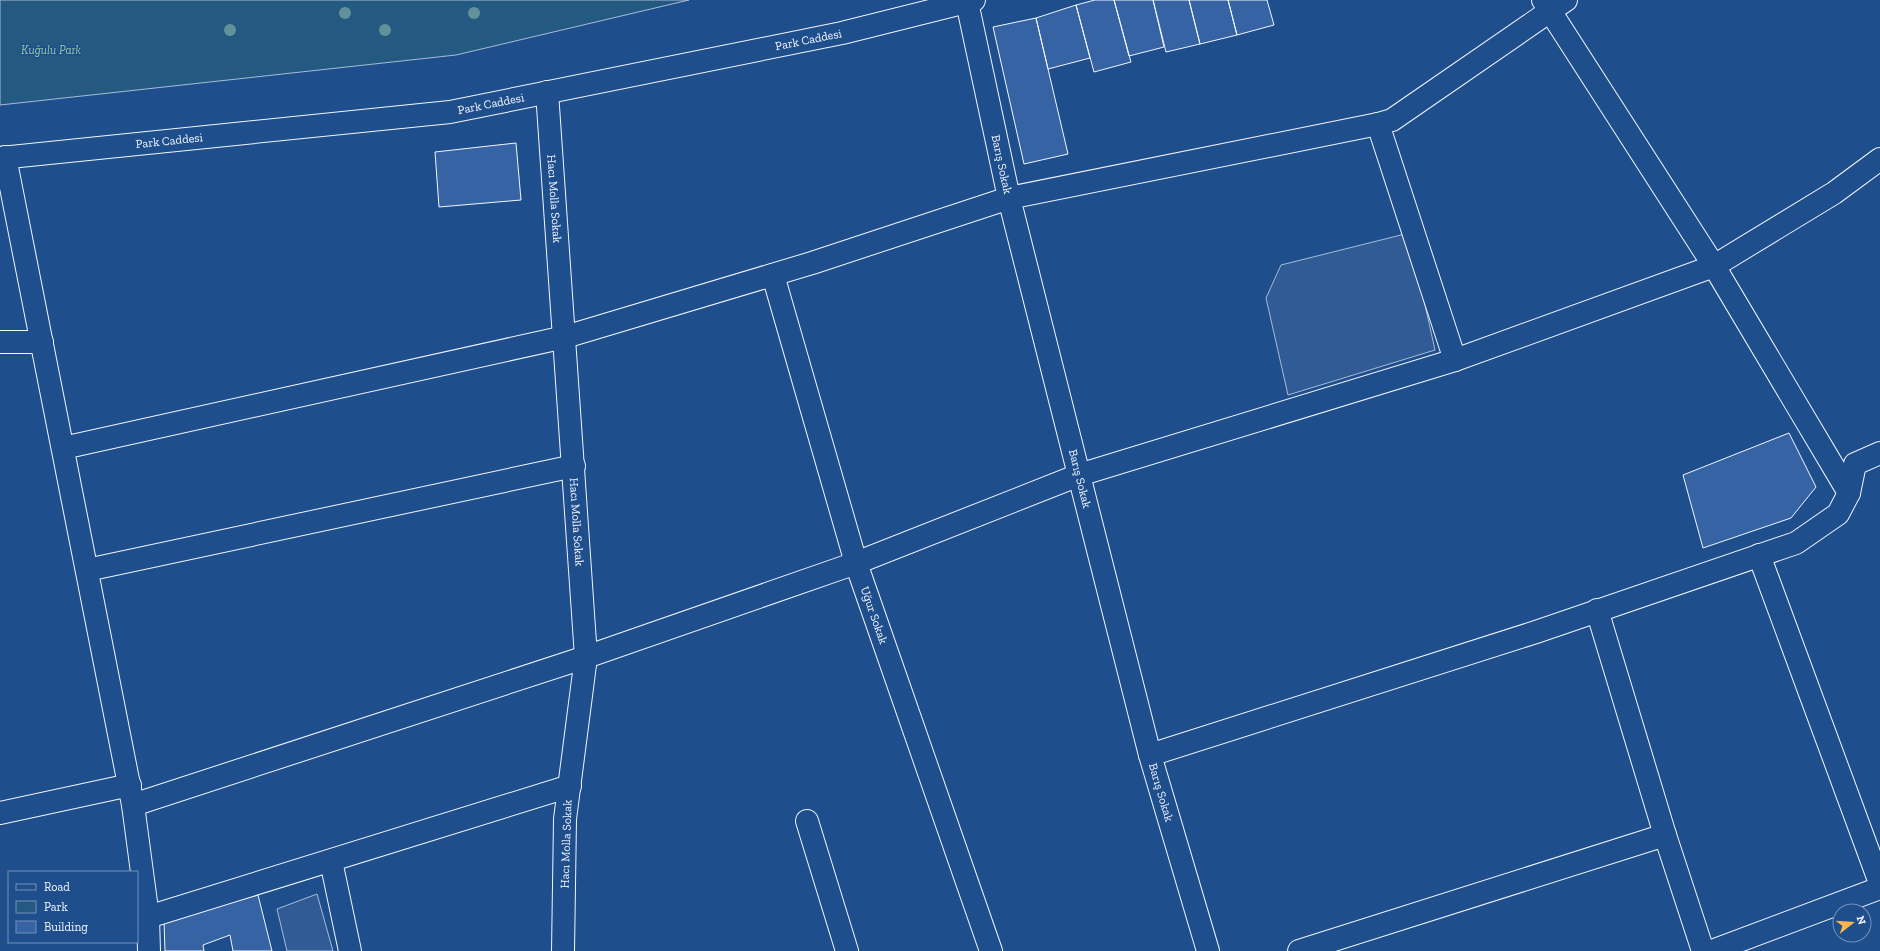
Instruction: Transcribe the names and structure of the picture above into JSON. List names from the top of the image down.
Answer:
{
  "streets": {
    "street": [
      "Park Caddesi",
      "Barış Sokak",
      "Hacı Molla Sokak",
      "Uğur Sokak"
    ]
  },
  "crossings": [
    ["Park Caddesi", "Barış Sokak"],
    ["Park Caddesi", "Hacı Molla Sokak"]
  ],
  "parks": ["Kuğulu Park"],
  "legend": ["Road", "Park", "Building"],
  "north": "right"
}
